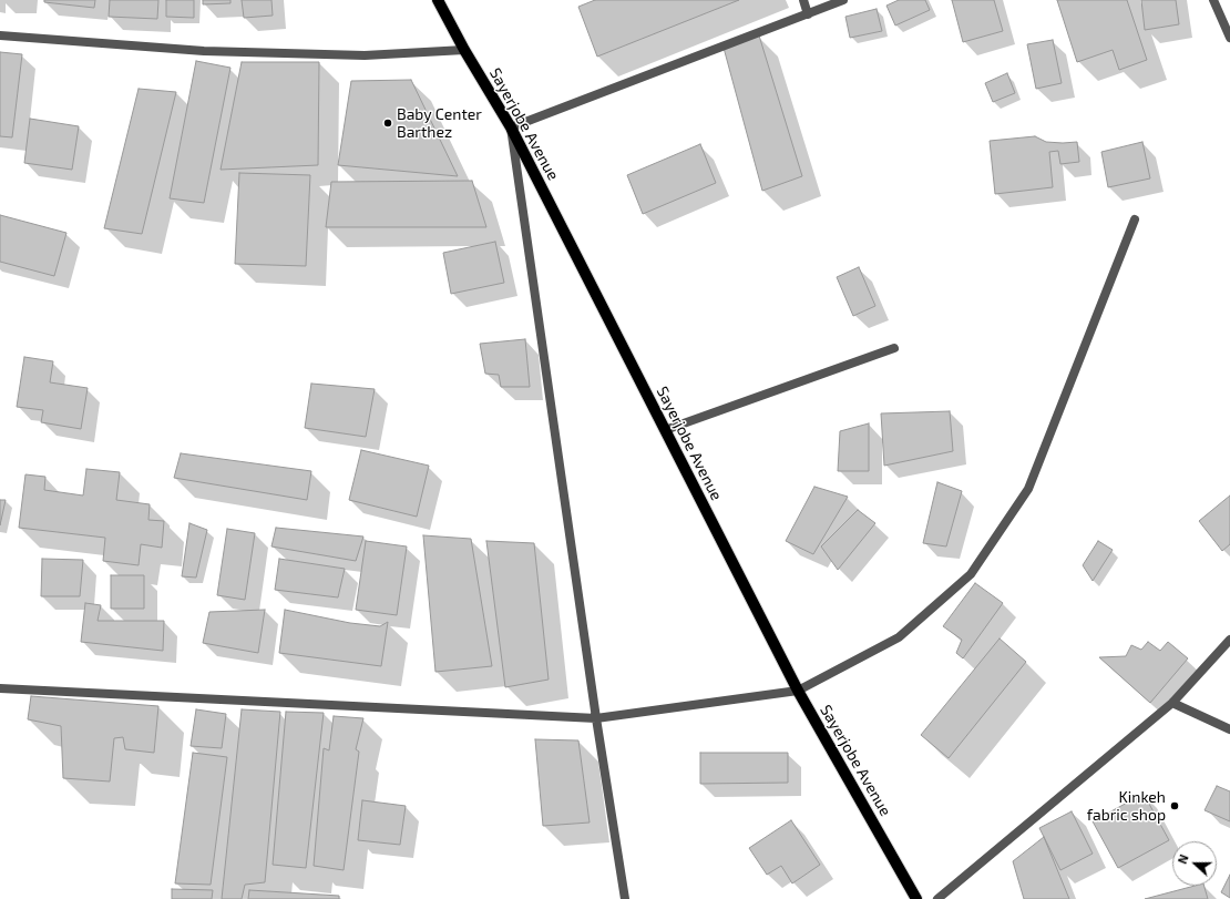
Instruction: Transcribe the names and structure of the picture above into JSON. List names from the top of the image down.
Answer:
{
  "streets": {
    "main road": ["Sayerjobe Avenue"]
  },
  "places": ["Baby Center Barthez", "Kinkeh fabric shop"],
  "north": "left"
}
